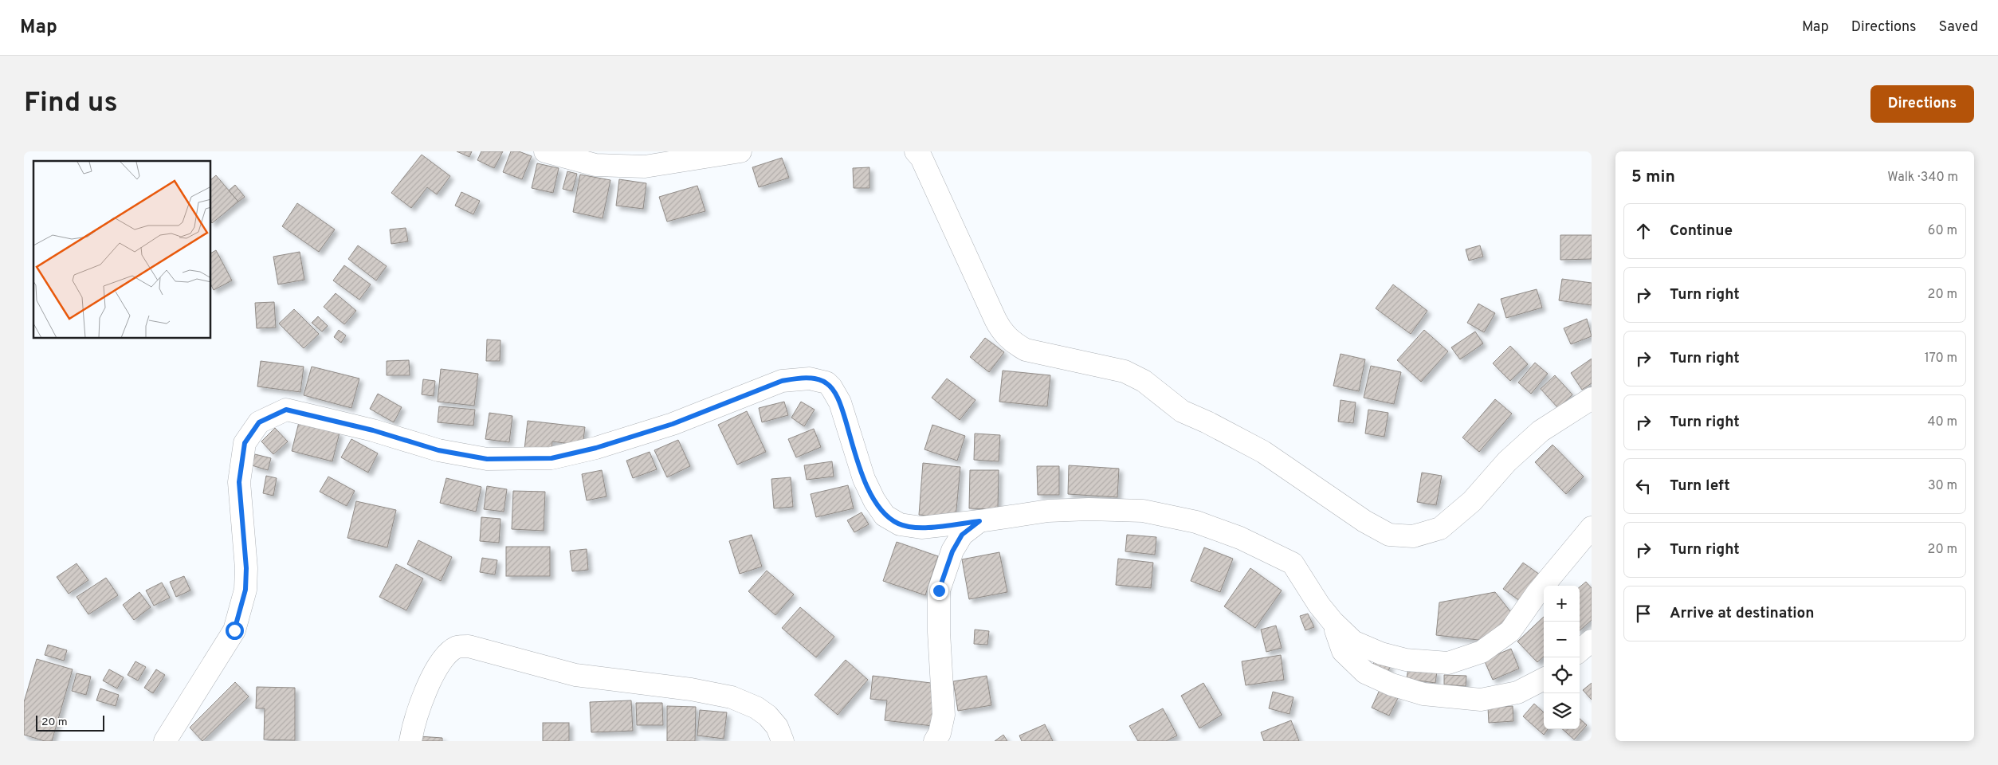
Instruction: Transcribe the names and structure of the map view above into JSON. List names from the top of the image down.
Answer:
{
  "scale_bar": "20 m",
  "page": {
    "header": "Map",
    "nav": ["Map", "Directions", "Saved"],
    "buttons": "Directions",
    "title": "Find us",
    "heading": ["5 min", "Walk · 340 m"],
    "list": [
      ["Continue", "60 m"],
      ["Turn right", "20 m"],
      ["Turn right", "170 m"],
      ["Turn right", "40 m"],
      ["Turn left", "30 m"],
      ["Turn right", "20 m"],
      "Arrive at destination"
    ],
    "map_buttons": ["+", "−"],
    "scale": "20 m"
  }
}
